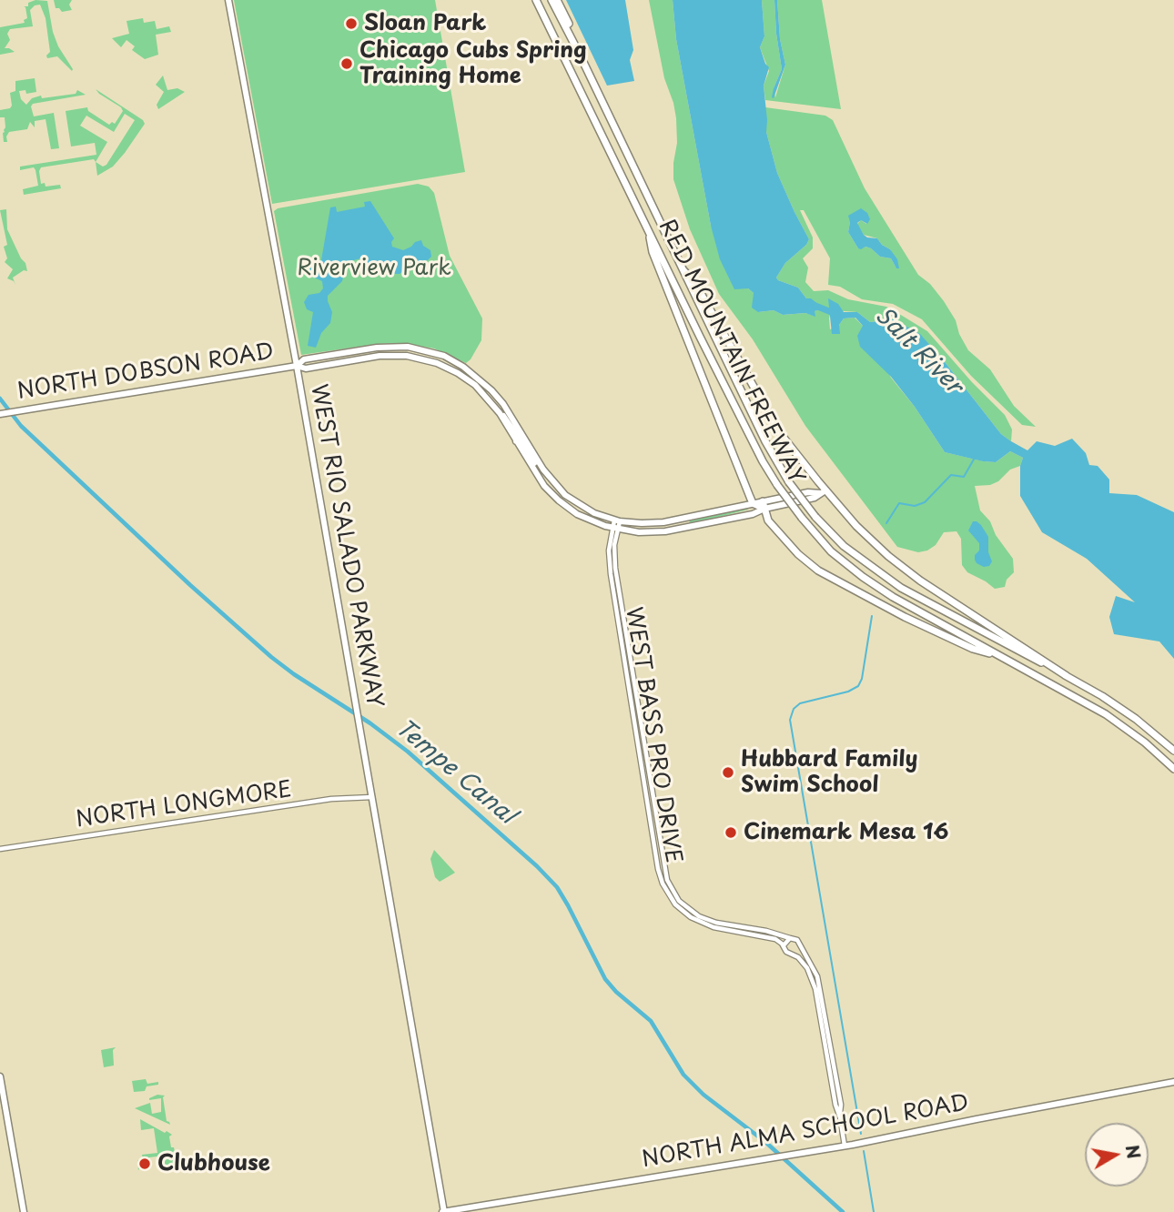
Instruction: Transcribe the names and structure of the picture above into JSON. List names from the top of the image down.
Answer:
{
  "streets": {
    "highway": ["RED MOUNTAIN FREEWAY"],
    "main road": ["NORTH DOBSON ROAD", "WEST RIO SALADO PARKWAY", "NORTH ALMA SCHOOL ROAD"],
    "street": ["WEST BASS PRO DRIVE", "NORTH LONGMORE"]
  },
  "crossings": [
    ["NORTH DOBSON ROAD", "WEST RIO SALADO PARKWAY"],
    ["NORTH DOBSON ROAD", "WEST BASS PRO DRIVE"],
    ["WEST RIO SALADO PARKWAY", "NORTH LONGMORE"],
    ["WEST RIO SALADO PARKWAY", "NORTH ALMA SCHOOL ROAD"],
    ["WEST BASS PRO DRIVE", "NORTH ALMA SCHOOL ROAD"]
  ],
  "water": ["Salt River", "Tempe Canal"],
  "parks": ["Riverview Park"],
  "places": [
    "Sloan Park",
    "Chicago Cubs Spring Training Home",
    "Hubbard Family Swim School",
    "Cinemark Mesa 16",
    "Clubhouse"
  ],
  "north": "right"
}
